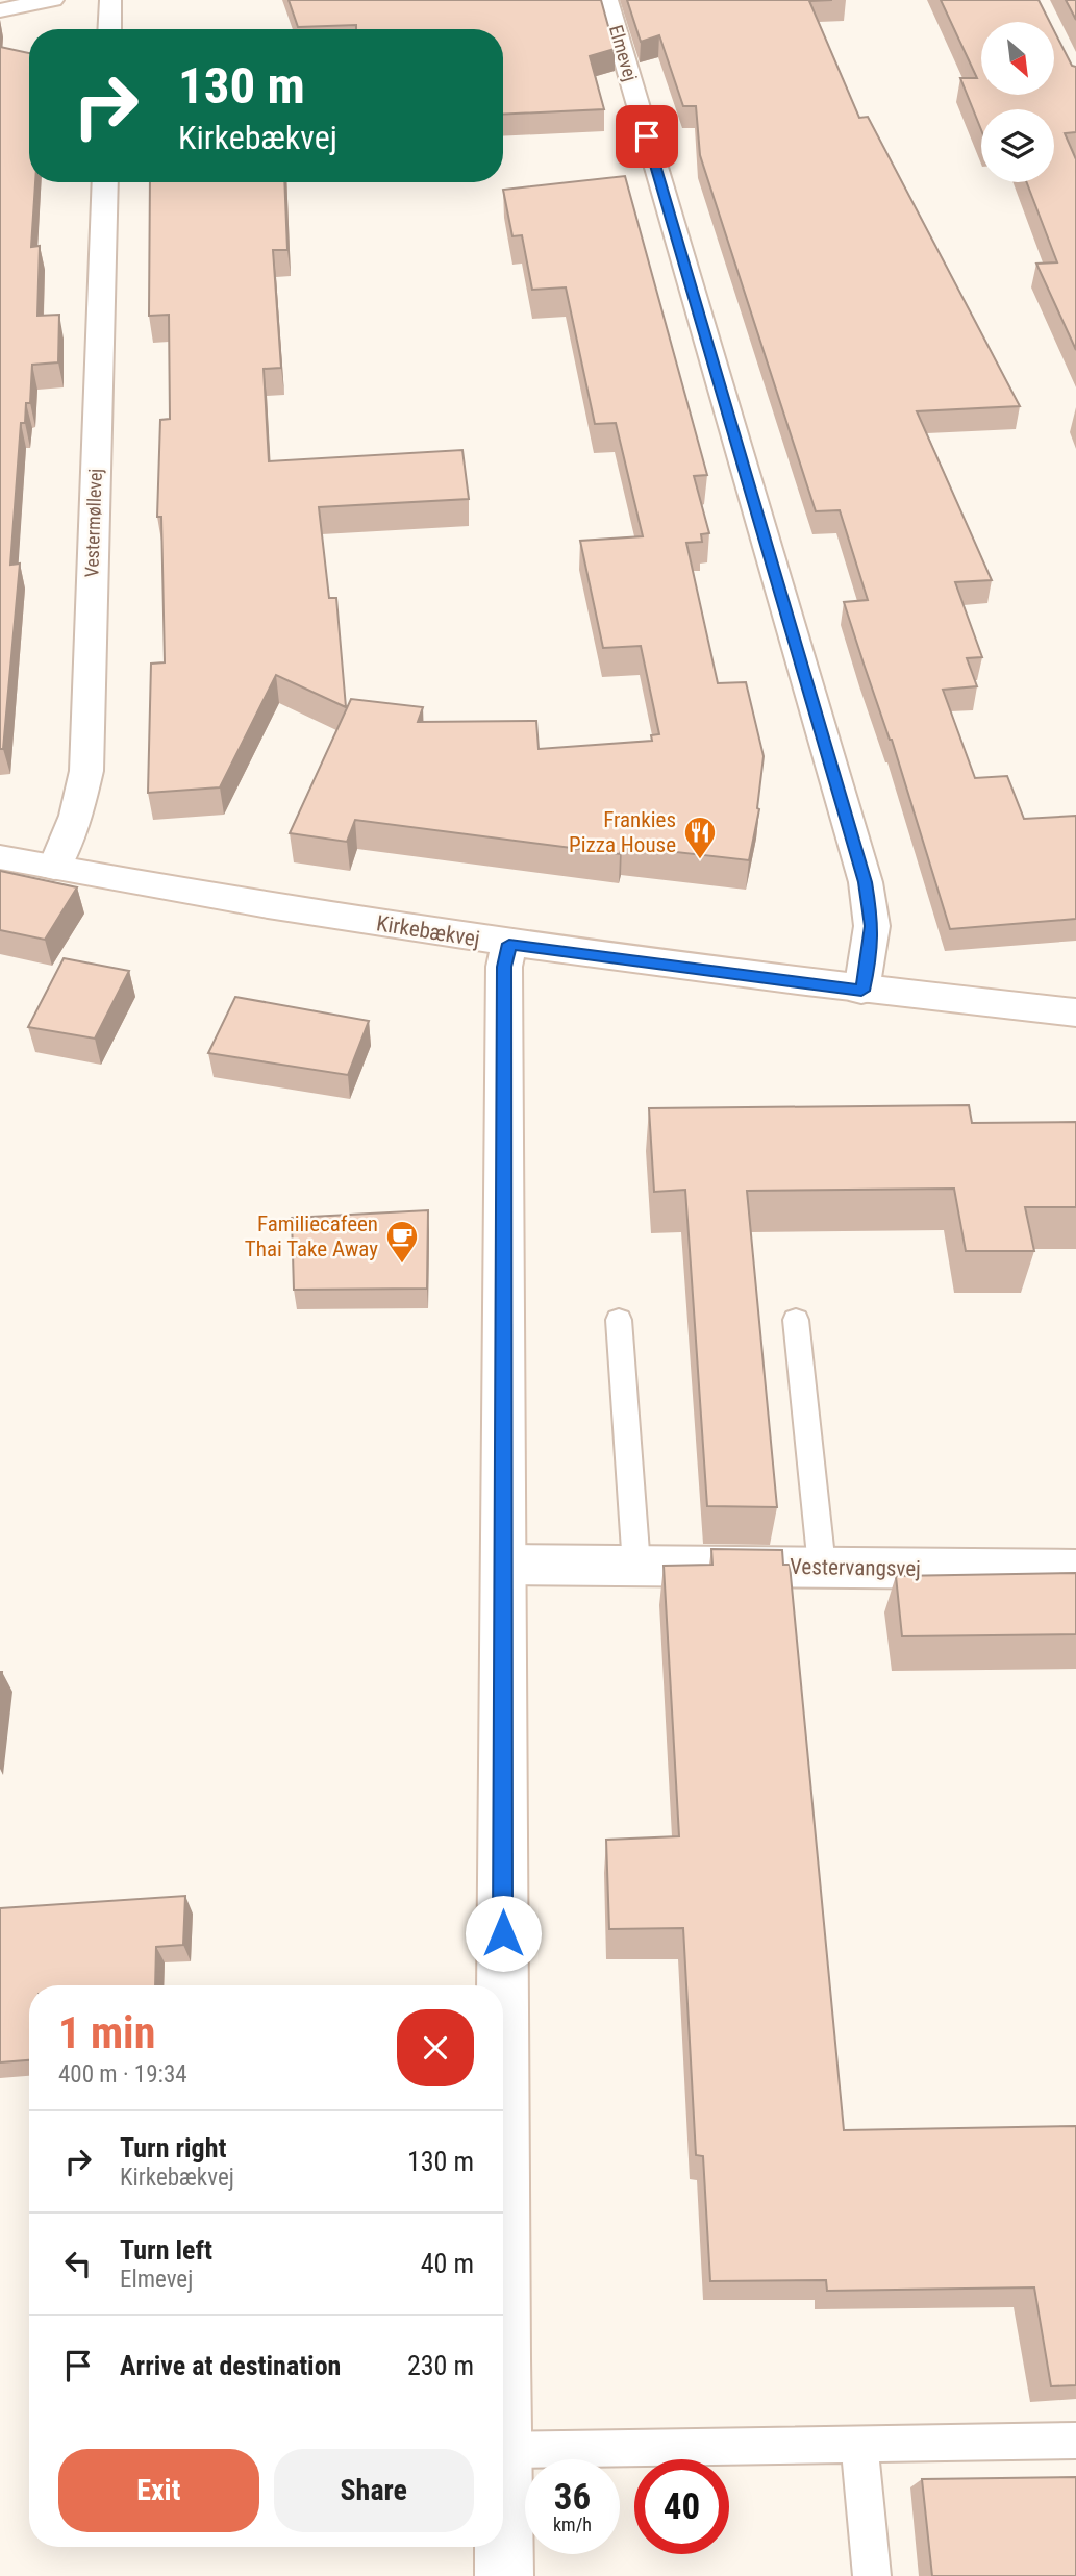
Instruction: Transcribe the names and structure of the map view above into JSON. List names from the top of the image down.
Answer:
{
  "streets": {
    "street": [
      "Elmevej",
      "Vestermøllevej",
      "Kirkebækvej",
      "Vestervangsvej"
    ]
  },
  "crossings": [
    ["Elmevej", "Kirkebækvej"],
    ["Vestermøllevej", "Kirkebækvej"]
  ],
  "places": {
    "restaurant": ["Frankies Pizza House"],
    "cafe": ["Familiecafeen Thai Take Away"]
  },
  "north": "bottom right",
  "page": {
    "turn": ["130 m", "Kirkebækvej"],
    "heading": ["1 min", "400 m · 19:34"],
    "list": [
      {
        "name": "Turn right",
        "note": "Kirkebækvej",
        "value": "130 m"
      },
      {
        "name": "Turn left",
        "note": "Elmevej",
        "value": "40 m"
      },
      {
        "name": "Arrive at destination",
        "value": "230 m"
      }
    ],
    "buttons": ["Exit", "Share"],
    "speed": "36 km/h",
    "limit": "40"
  }
}
